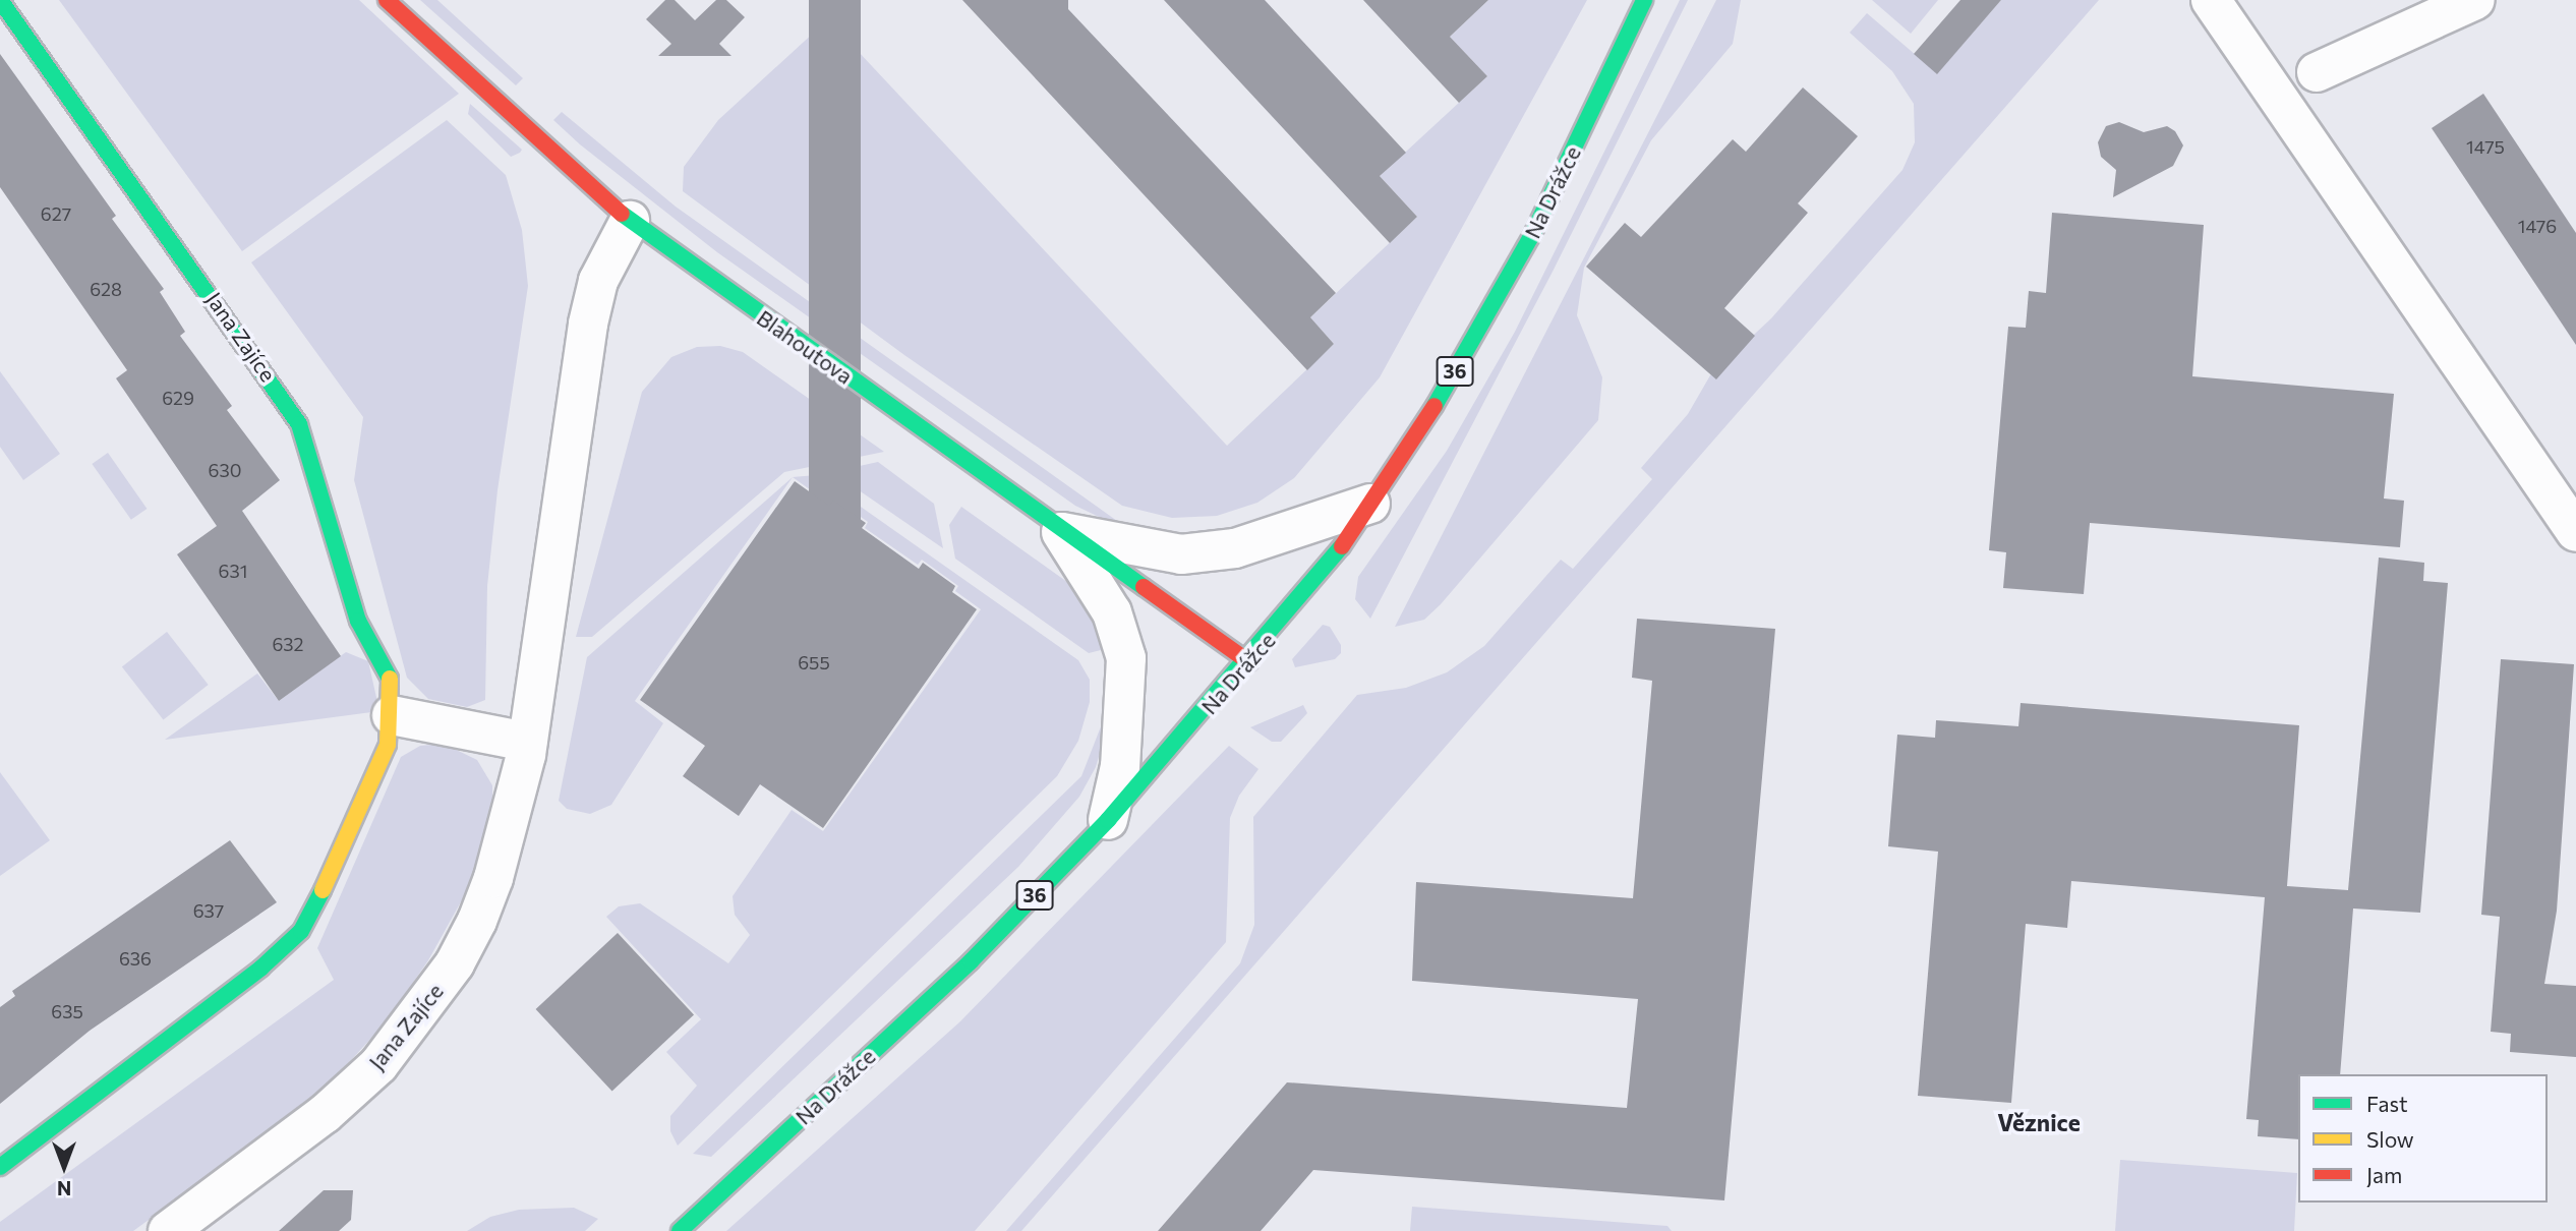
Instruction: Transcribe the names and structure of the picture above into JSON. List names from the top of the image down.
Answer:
{
  "streets": {
    "street": [
      "Na Drážce",
      "Jana Zajíce",
      "Blahoutova",
      "36"
    ]
  },
  "crossings": [
    ["Na Drážce", "Blahoutova"],
    ["Jana Zajíce", "Blahoutova"]
  ],
  "districts": ["Věznice"],
  "house_numbers": [
    "1475",
    "627",
    "1476",
    "628",
    "629",
    "630",
    "631",
    "632",
    "655",
    "637",
    "636",
    "635"
  ],
  "legend": ["Fast", "Slow", "Jam"],
  "north": "bottom"
}
